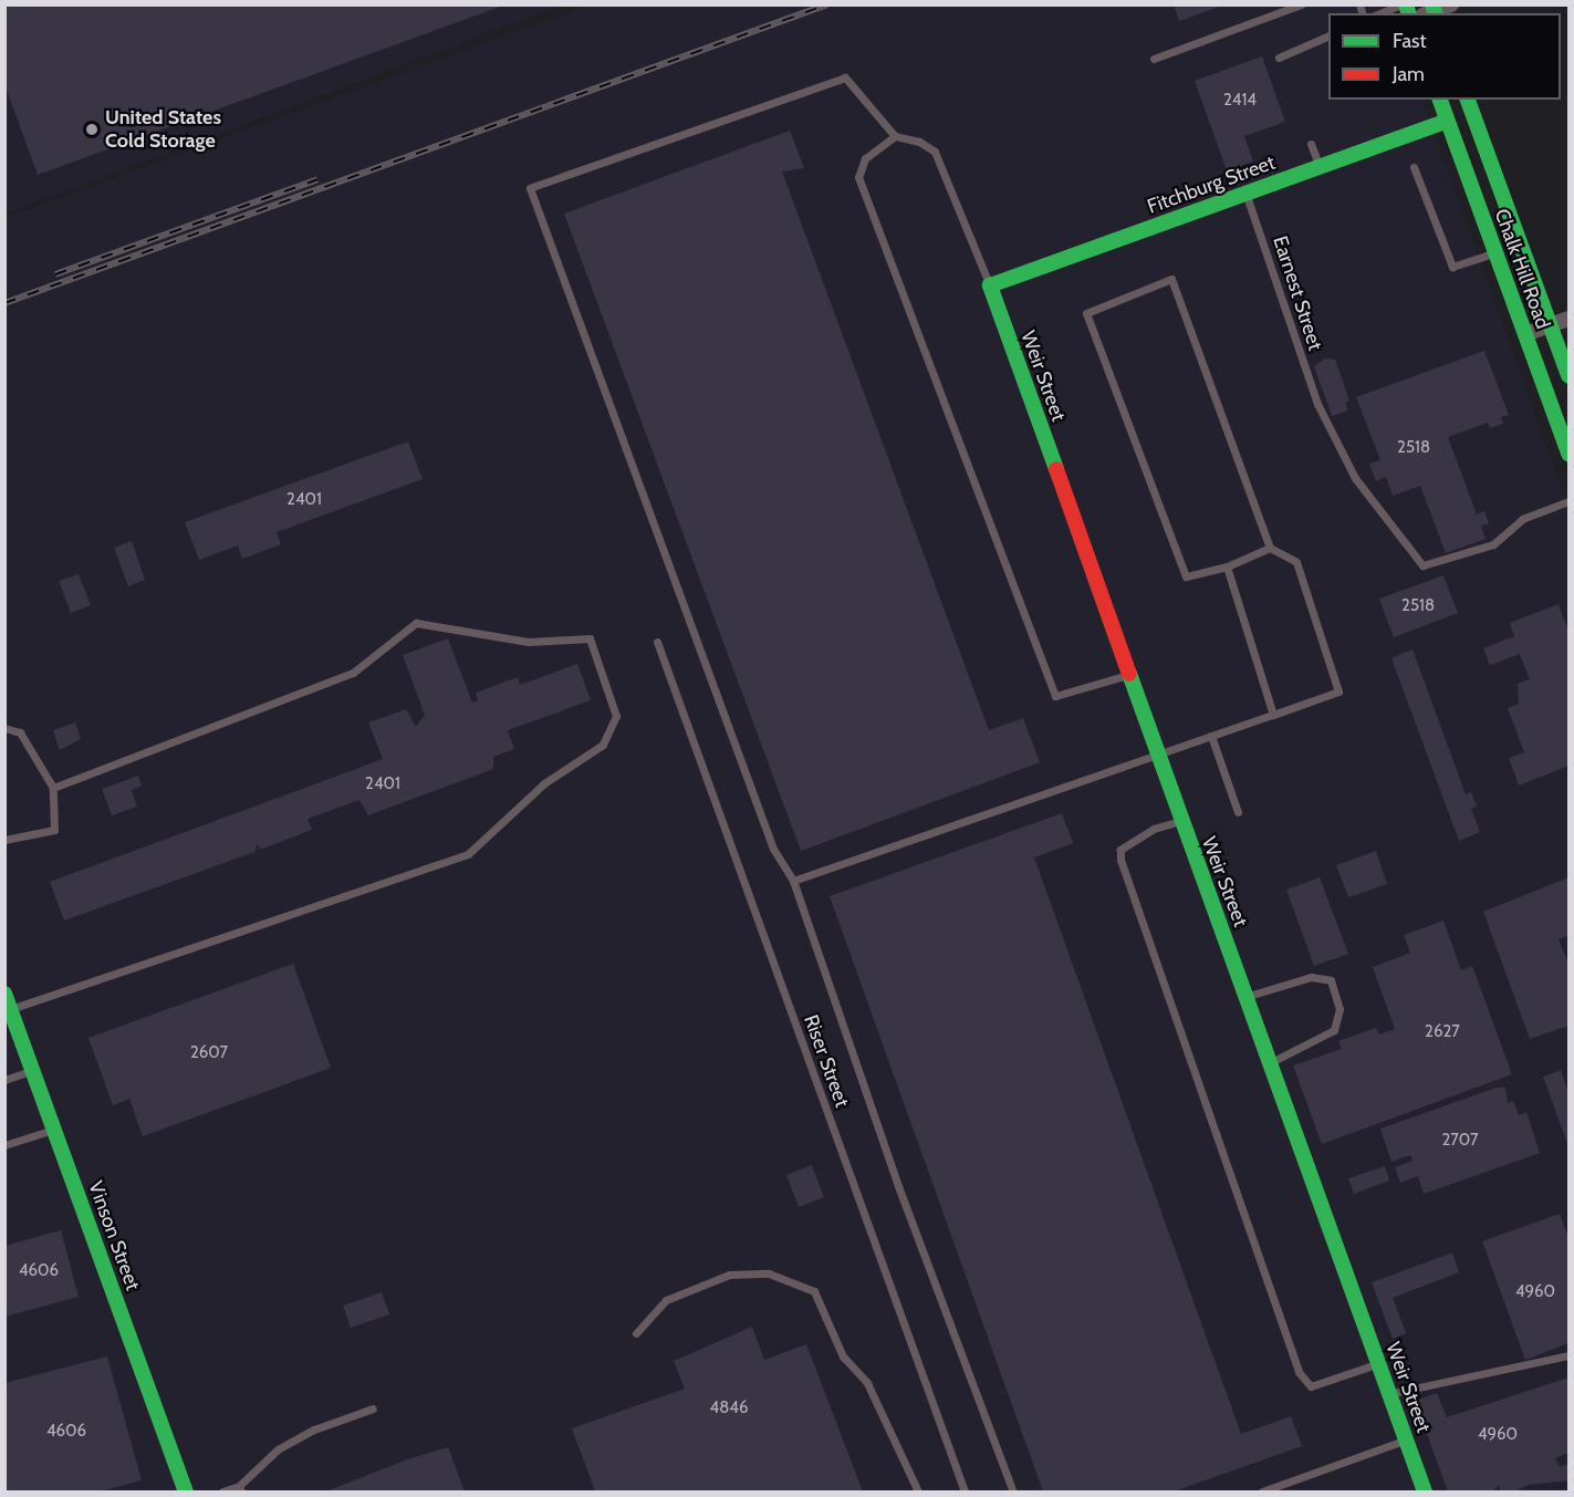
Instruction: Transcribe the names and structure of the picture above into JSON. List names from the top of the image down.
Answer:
{
  "streets": {
    "street": [
      "Fitchburg Street",
      "Chalk Hill Road",
      "Weir Street",
      "Vinson Street"
    ],
    "lane": ["Earnest Street", "Riser Street"]
  },
  "crossings": [
    ["Fitchburg Street", "Chalk Hill Road"],
    ["Fitchburg Street", "Earnest Street"],
    ["Fitchburg Street", "Weir Street"]
  ],
  "places": ["United States Cold Storage"],
  "house_numbers": [
    "2414",
    "2518",
    "2401",
    "2518",
    "2401",
    "2627",
    "2607",
    "2707",
    "4606",
    "4960",
    "4846",
    "4606",
    "4960"
  ],
  "legend": ["Fast", "Jam"]
}
